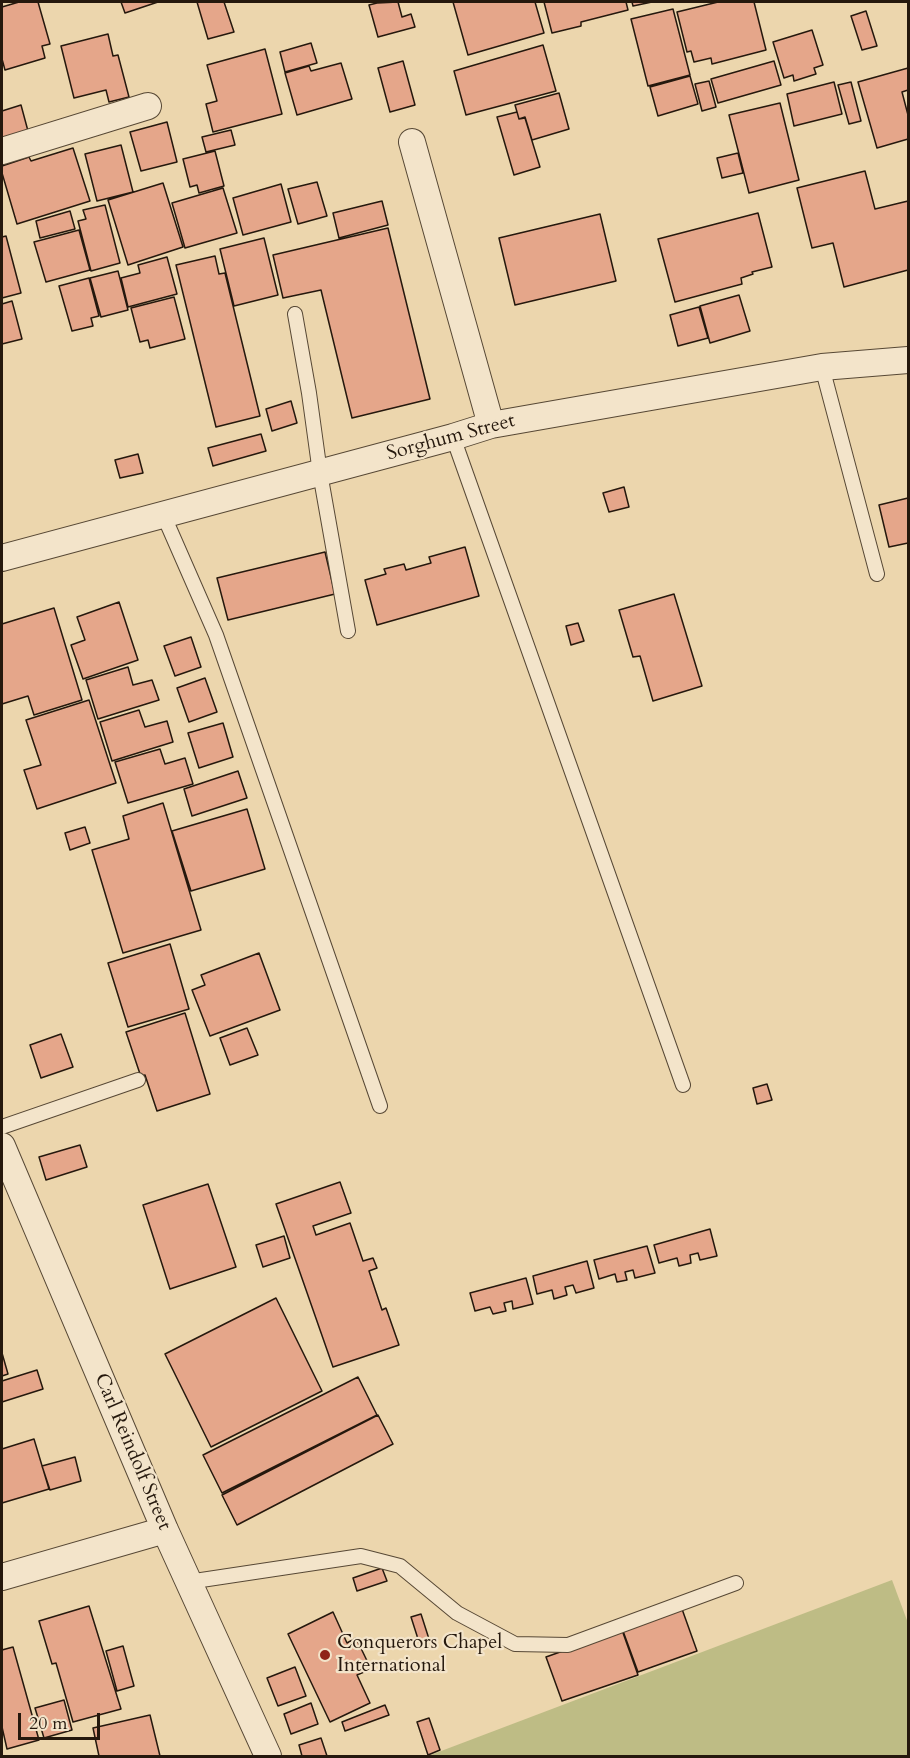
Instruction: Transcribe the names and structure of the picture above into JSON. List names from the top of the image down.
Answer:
{
  "streets": {
    "street": ["Sorghum Street", "Carl Reindolf Street"]
  },
  "places": ["Conquerors Chapel International"],
  "scale_bar": "20 m"
}
